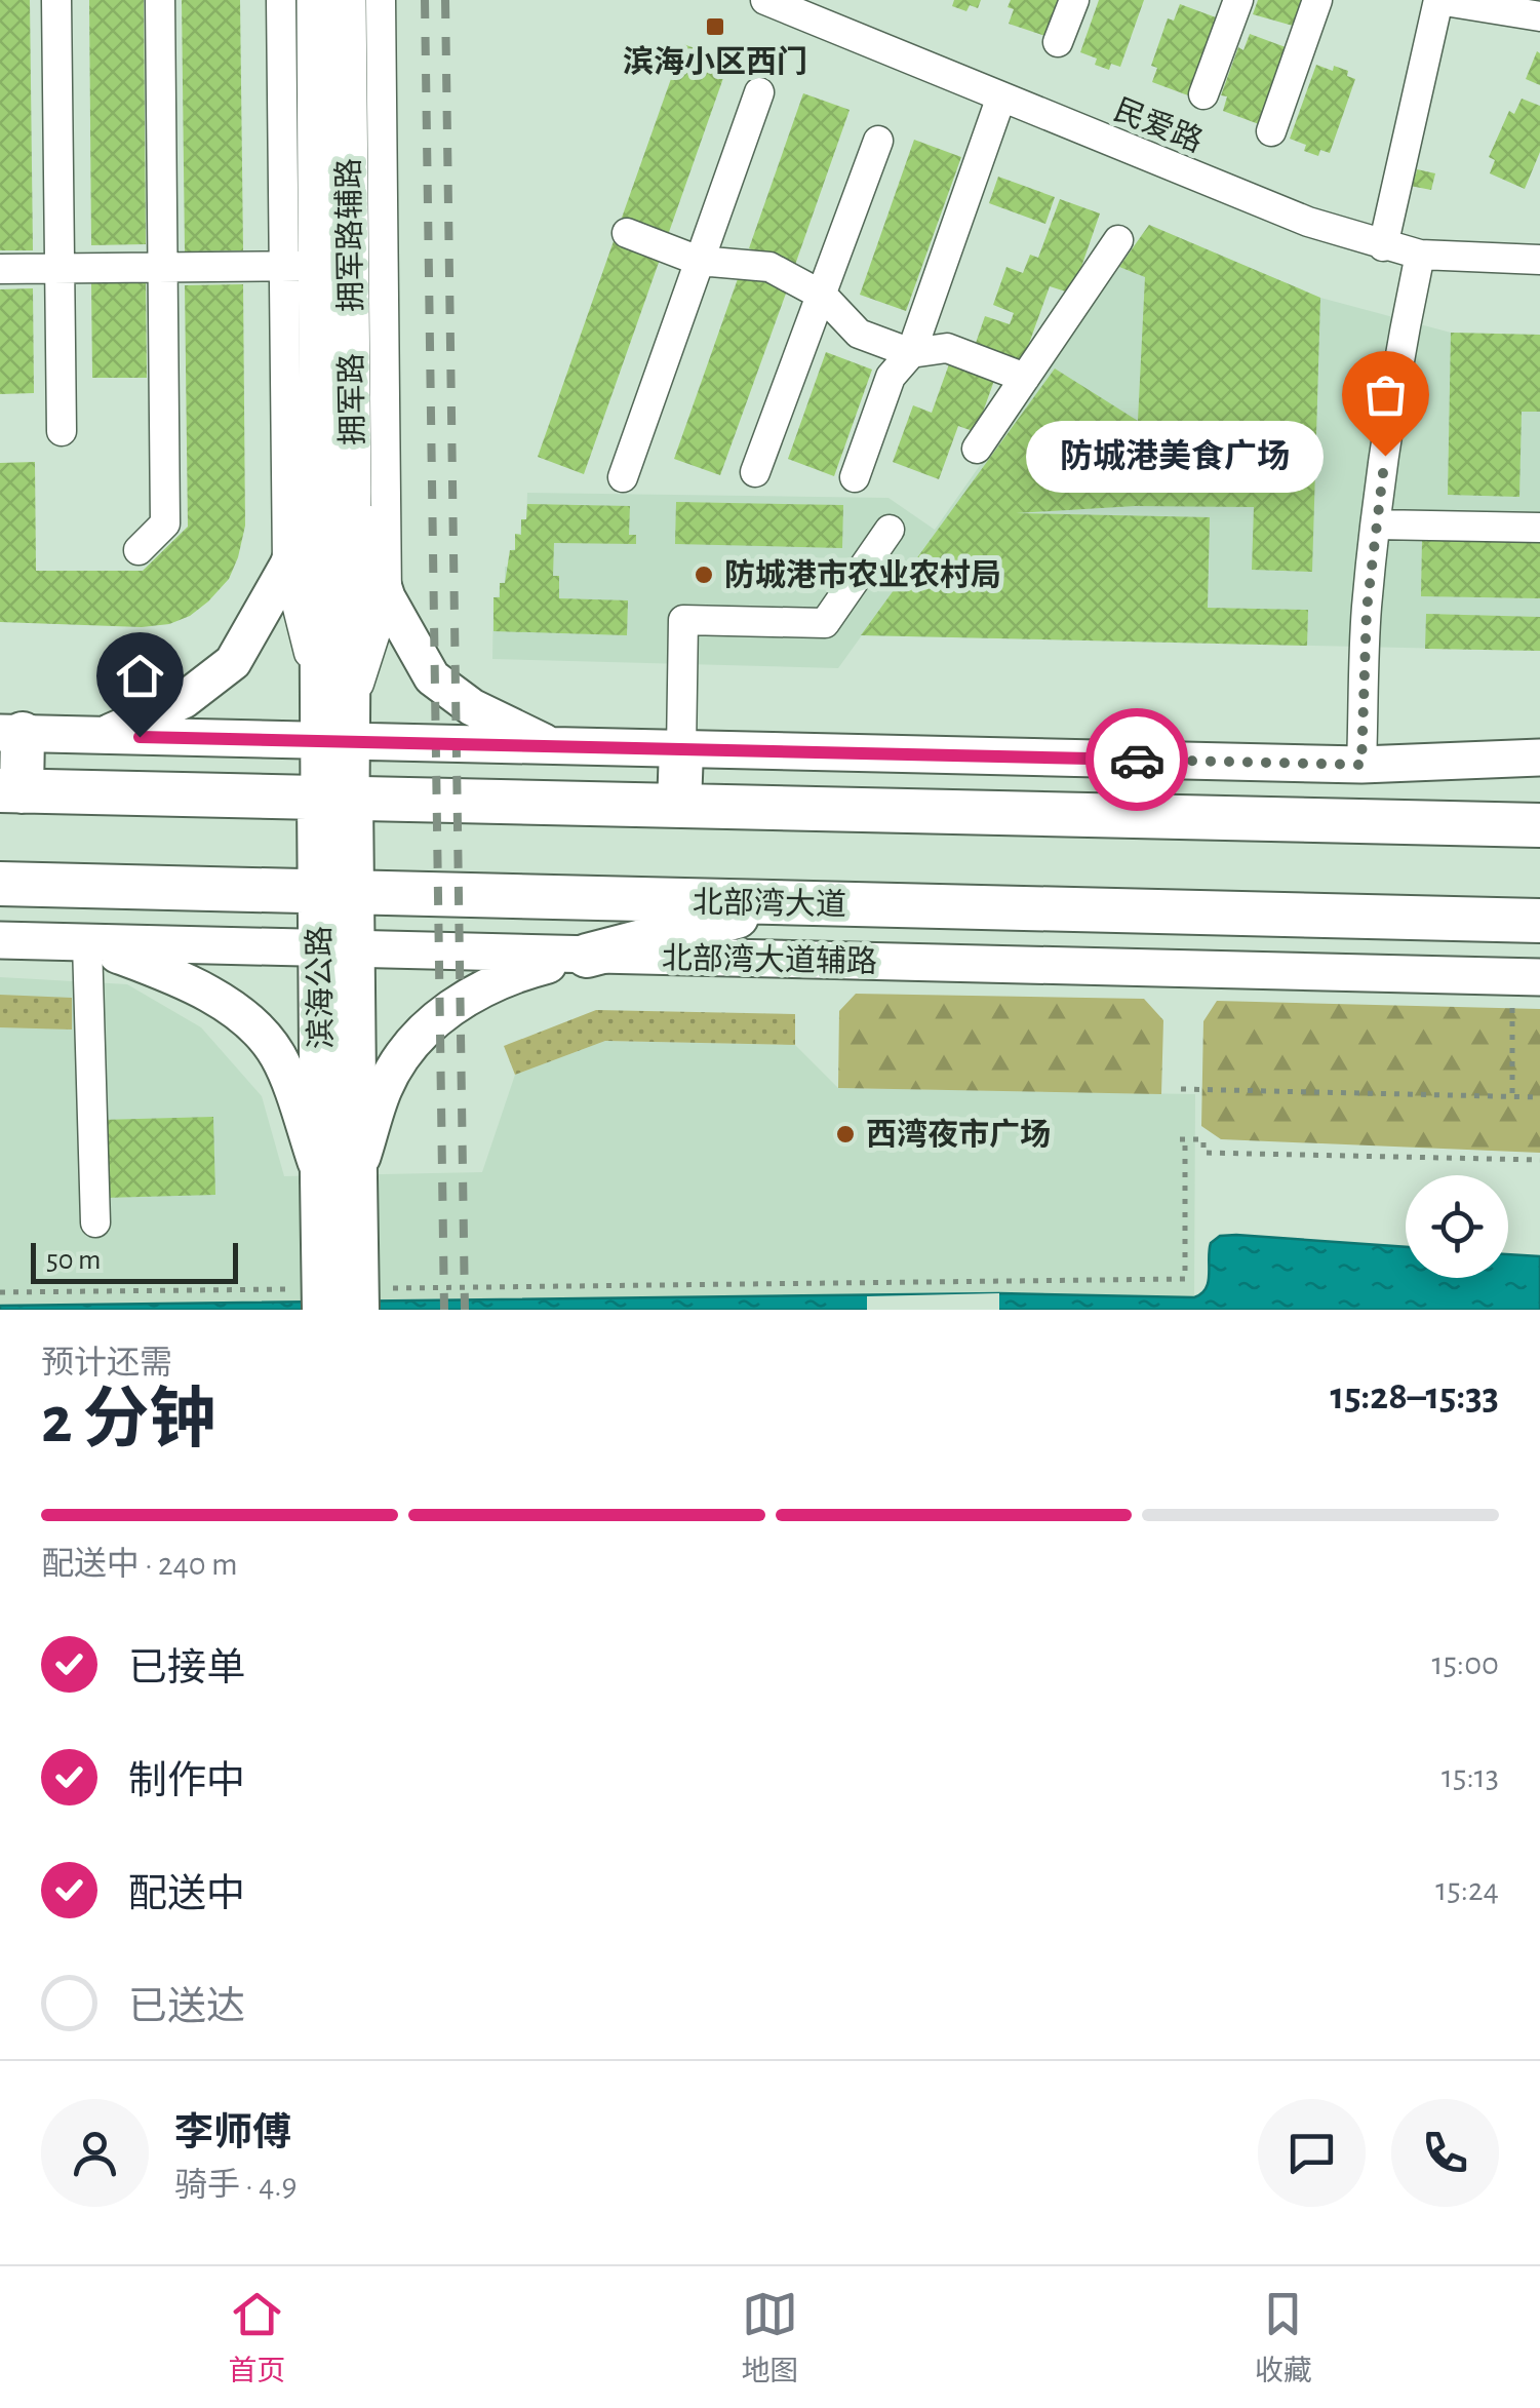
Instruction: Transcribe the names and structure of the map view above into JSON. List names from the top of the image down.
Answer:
{
  "streets": {
    "highway": ["北部湾大道", "滨海公路"],
    "main road": ["拥军路", "北部湾大道辅路"],
    "street": ["民爱路", "拥军路辅路"]
  },
  "crossings": [
    ["拥军路辅路", "拥军路"],
    ["拥军路", "滨海公路"],
    ["北部湾大道", "滨海公路"],
    ["北部湾大道辅路", "滨海公路"]
  ],
  "places": {
    "transit": ["滨海小区西门"],
    "other": ["防城港美食广场", "防城港市农业农村局", "西湾夜市广场"]
  },
  "scale_bar": "50 m",
  "page": {
    "bubble": "防城港美食广场",
    "scale": "50 m",
    "heading": ["2 分钟", "预计还需", "15:28–15:33"],
    "panel": ["李师傅", "骑手 · 4.9"],
    "bar": "配送中 · 240 m",
    "list": [
      ["已接单", "15:00"],
      ["制作中", "15:13"],
      ["配送中", "15:24"],
      "已送达"
    ],
    "tabs": ["首页", "地图", "收藏"]
  }
}
